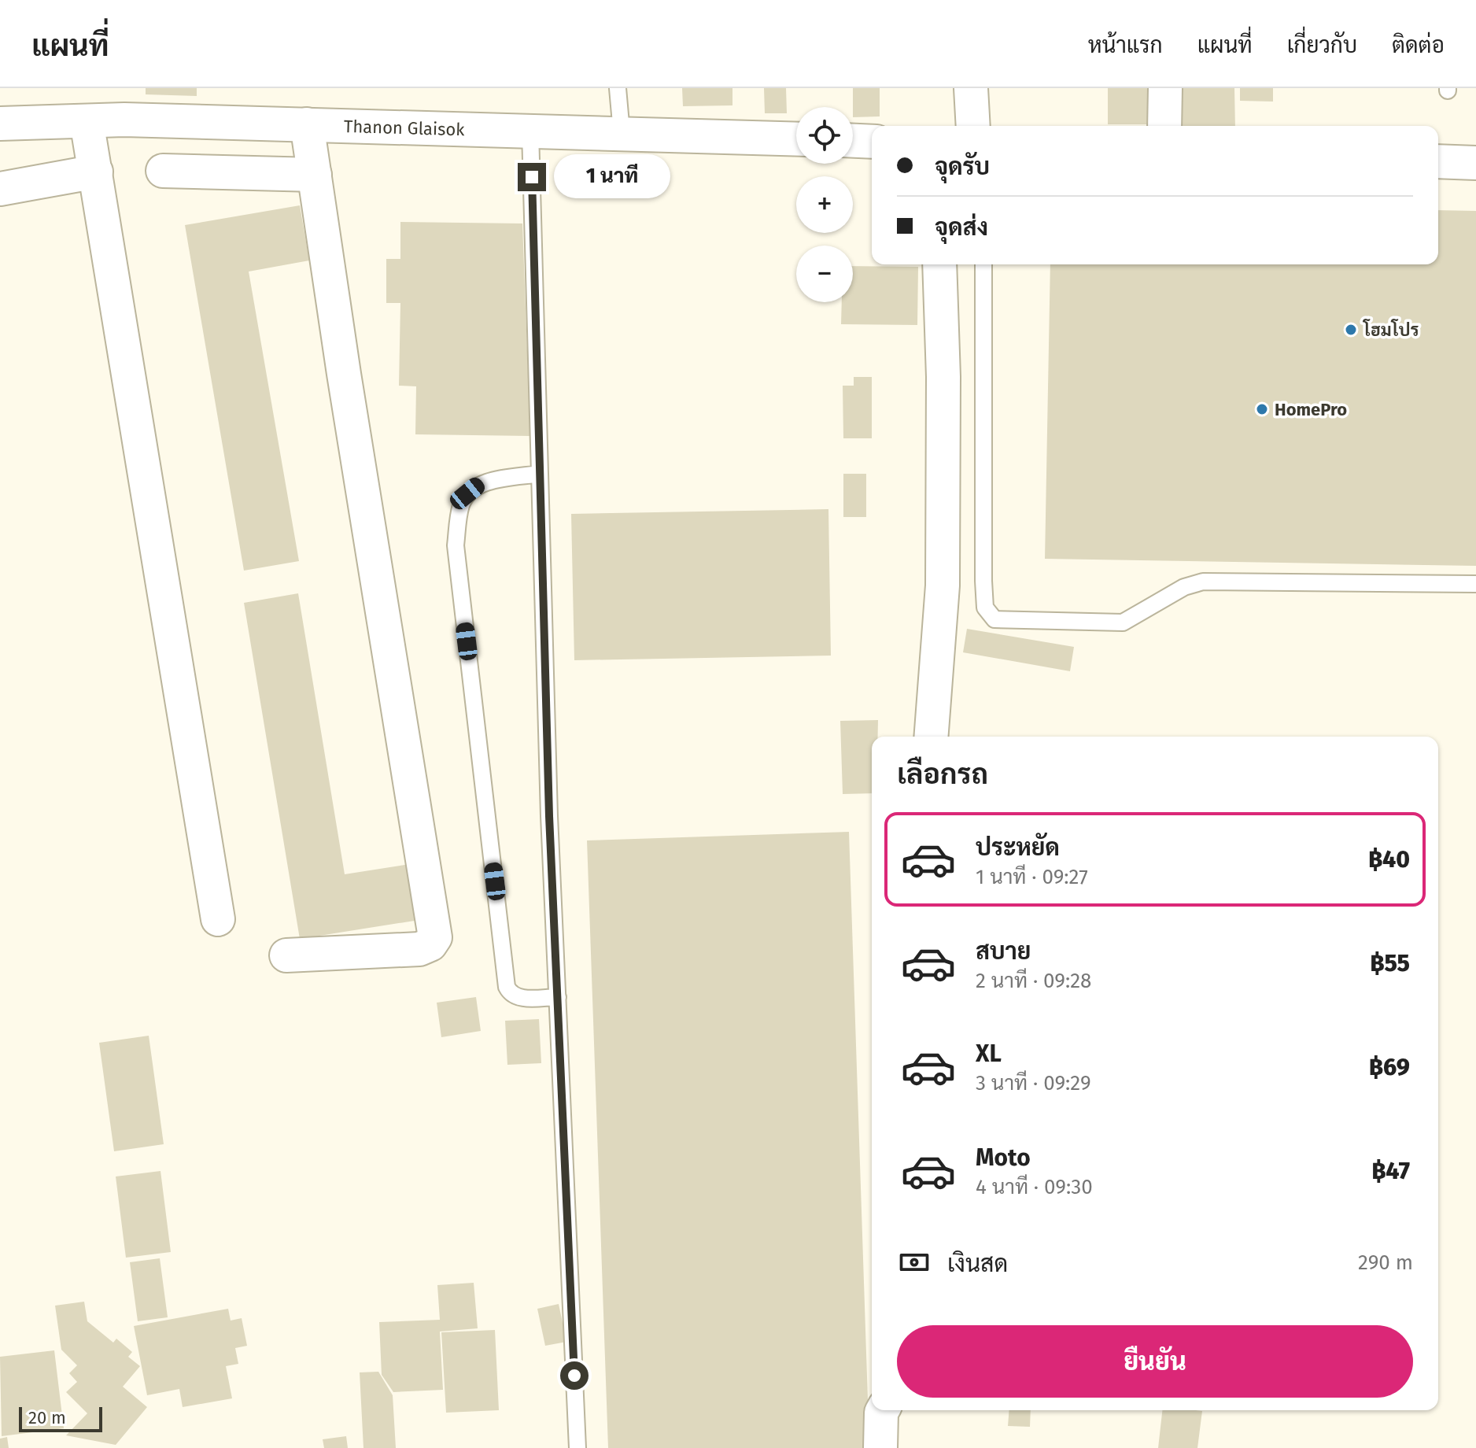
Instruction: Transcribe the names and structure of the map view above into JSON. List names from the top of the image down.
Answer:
{
  "streets": {
    "street": ["Thanon Glaisok"]
  },
  "places": ["โฮมโปร", "HomePro"],
  "scale_bar": "20 m",
  "page": {
    "header": "แผนที่",
    "nav": [
      "หน้าแรก",
      "แผนที่",
      "เกี่ยวกับ",
      "ติดต่อ"
    ],
    "map_buttons": ["+", "−"],
    "banner": ["จุดรับ", "จุดส่ง"],
    "bubble": "1 นาที",
    "heading": "เลือกรถ",
    "list": [
      {
        "name": "ประหยัด",
        "note": "1 นาที · 09:27",
        "value": "฿40"
      },
      {
        "name": "สบาย",
        "note": "2 นาที · 09:28",
        "value": "฿55"
      },
      {
        "name": "XL",
        "note": "3 นาที · 09:29",
        "value": "฿69"
      },
      {
        "name": "Moto",
        "note": "4 นาที · 09:30",
        "value": "฿47"
      }
    ],
    "pay": ["เงินสด", "290 m"],
    "buttons": "ยืนยัน",
    "scale": "20 m"
  }
}
